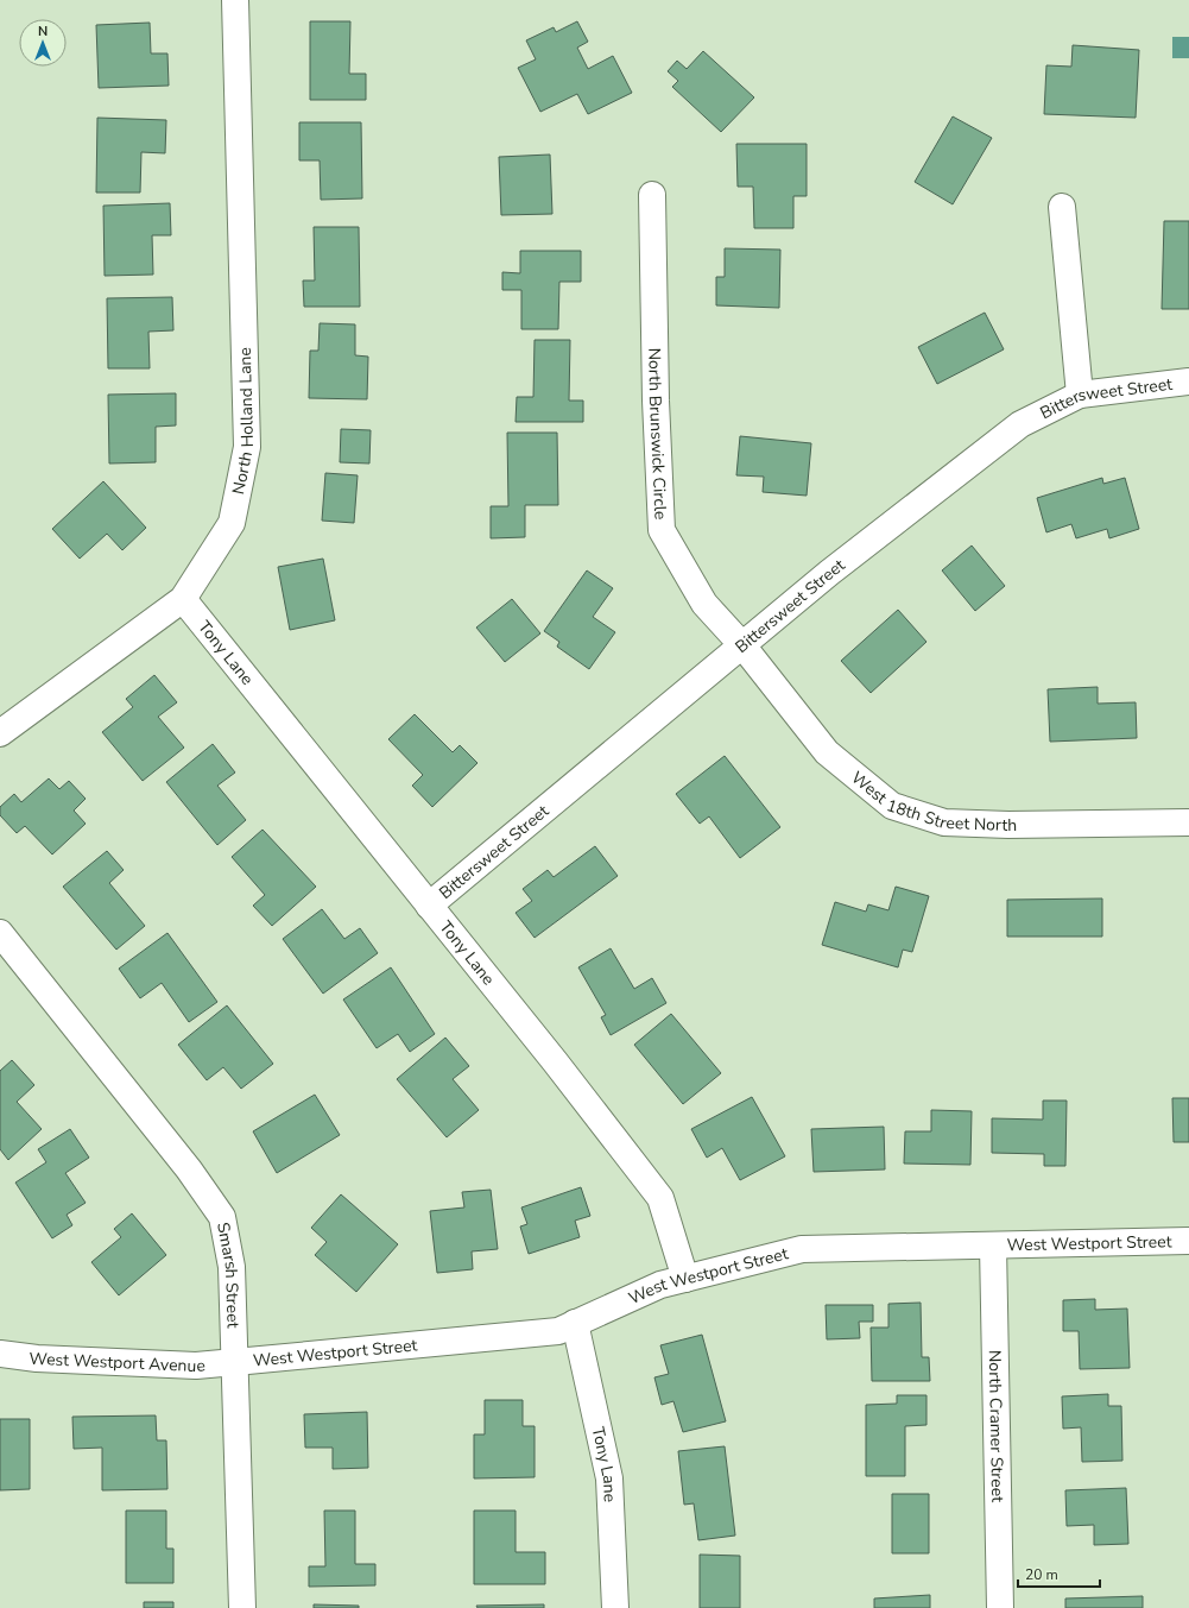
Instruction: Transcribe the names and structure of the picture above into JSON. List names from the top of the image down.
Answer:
{
  "streets": {
    "street": [
      "Bittersweet Street",
      "North Holland Lane",
      "North Brunswick Circle",
      "Tony Lane",
      "West 18th Street North",
      "West Westport Street",
      "Smarsh Street",
      "West Westport Avenue",
      "North Cramer Street"
    ]
  },
  "crossings": [
    ["Bittersweet Street", "North Brunswick Circle"],
    ["Bittersweet Street", "Tony Lane"],
    ["Bittersweet Street", "West 18th Street North"],
    ["North Holland Lane", "Tony Lane"],
    ["North Brunswick Circle", "West 18th Street North"],
    ["Tony Lane", "West Westport Street"],
    ["West Westport Street", "Smarsh Street"],
    ["West Westport Street", "West Westport Avenue"],
    ["West Westport Street", "North Cramer Street"],
    ["Smarsh Street", "West Westport Avenue"]
  ],
  "scale_bar": "20 m",
  "north": "top"
}
